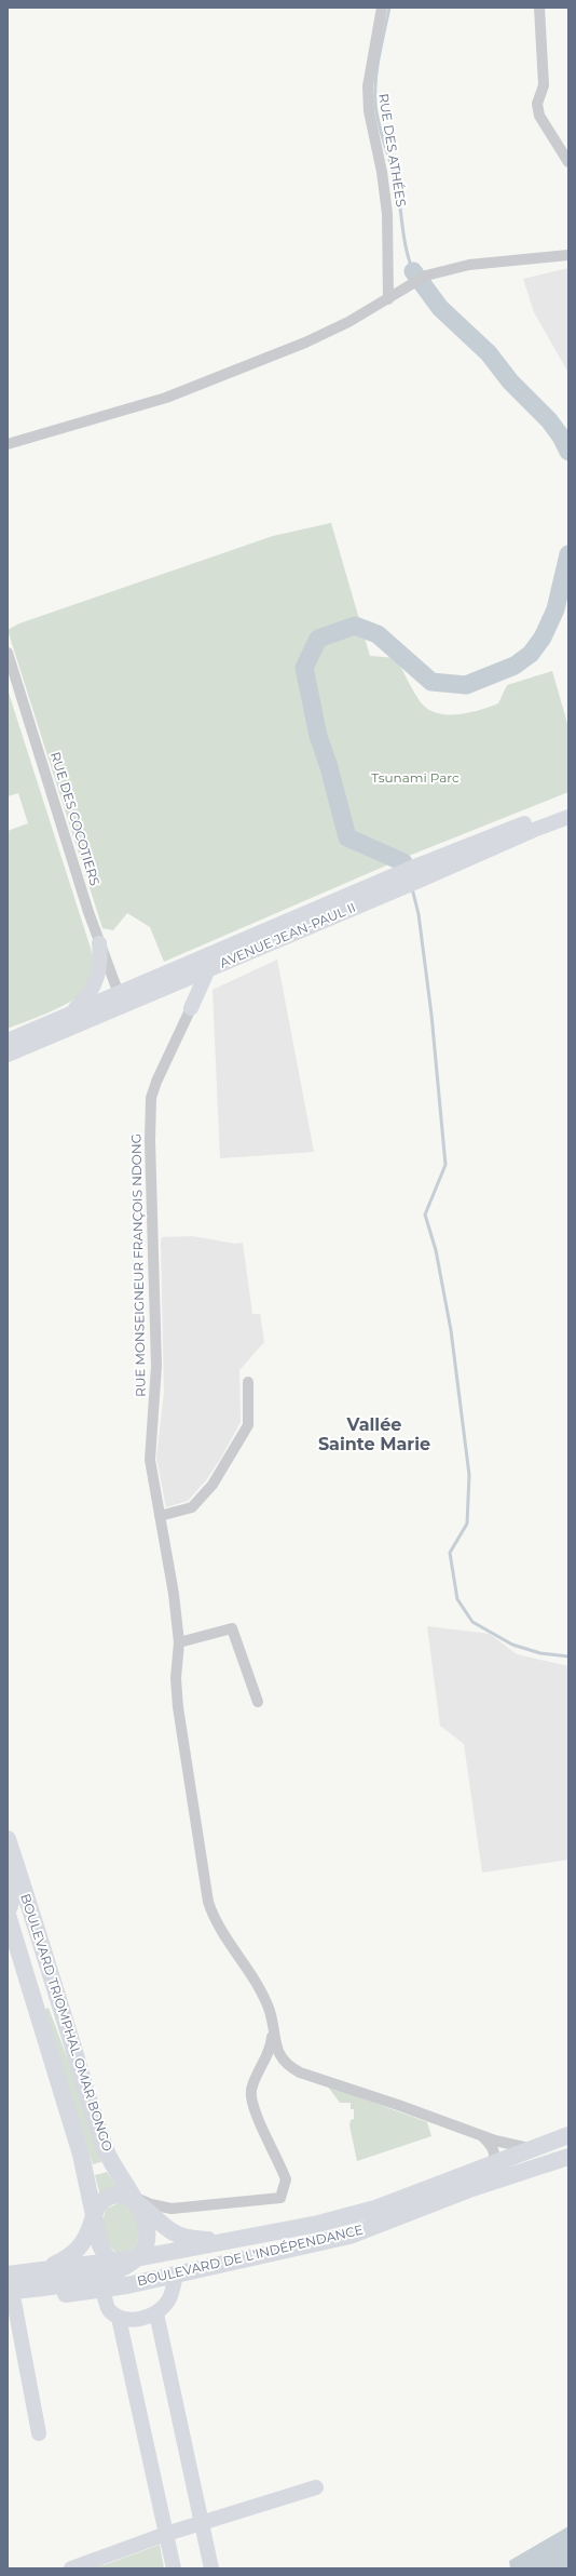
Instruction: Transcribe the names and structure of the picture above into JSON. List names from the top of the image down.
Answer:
{
  "streets": {
    "main road": ["AVENUE JEAN-PAUL II", "BOULEVARD TRIOMPHAL OMAR BONGO", "BOULEVARD DE L'INDÉPENDANCE"],
    "street": ["RUE DES ATHÉES", "RUE DES COCOTIERS", "RUE MONSEIGNEUR FRANÇOIS NDONG"]
  },
  "crossings": [
    ["RUE DES COCOTIERS", "AVENUE JEAN-PAUL II"],
    ["RUE MONSEIGNEUR FRANÇOIS NDONG", "BOULEVARD DE L'INDÉPENDANCE"],
    ["BOULEVARD TRIOMPHAL OMAR BONGO", "BOULEVARD DE L'INDÉPENDANCE"]
  ],
  "districts": ["Vallée Sainte Marie"],
  "parks": ["Tsunami Parc"]
}
